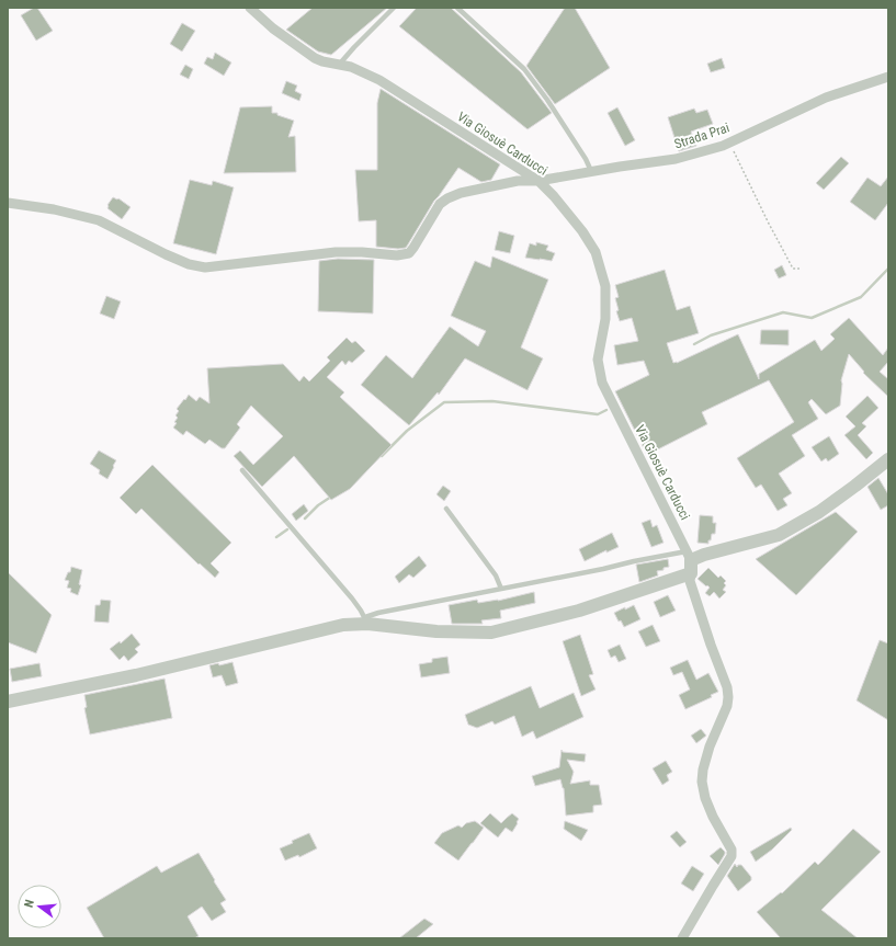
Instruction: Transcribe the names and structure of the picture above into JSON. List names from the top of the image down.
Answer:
{
  "streets": {
    "street": ["Strada Prai", "Via Giosuè Carducci"]
  },
  "crossings": [
    ["Strada Prai", "Via Giosuè Carducci"]
  ],
  "north": "left"
}
